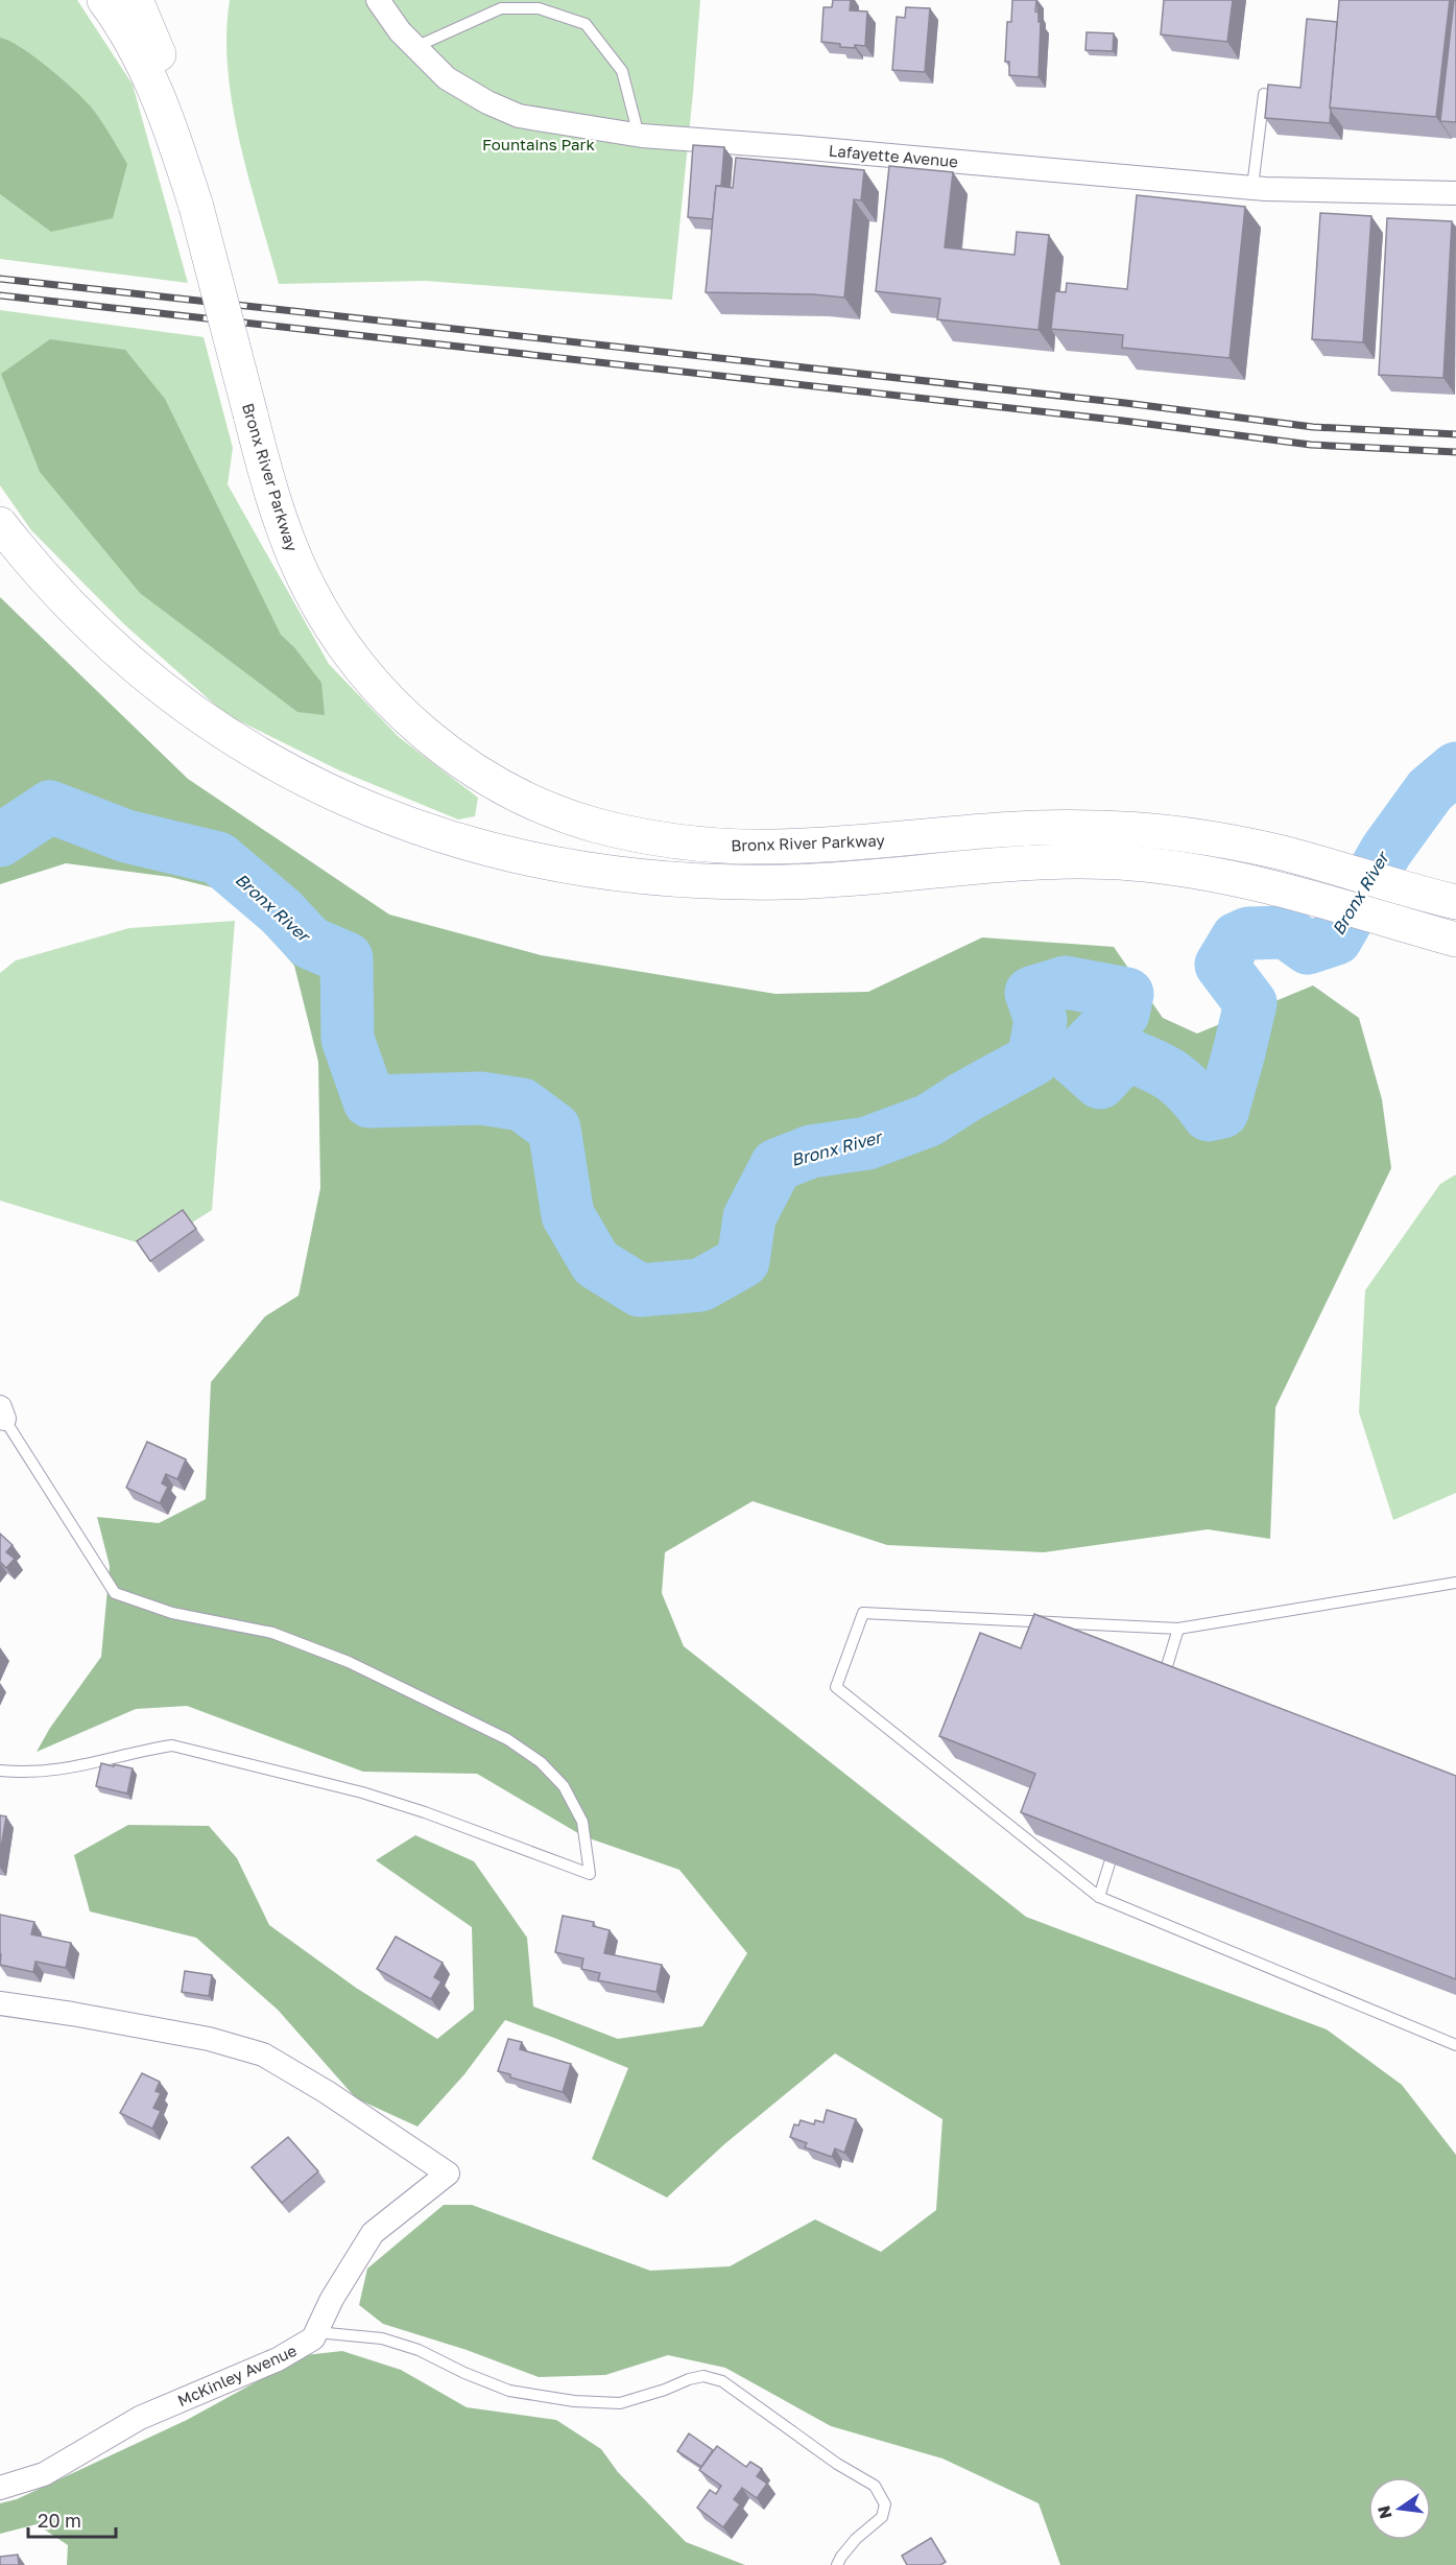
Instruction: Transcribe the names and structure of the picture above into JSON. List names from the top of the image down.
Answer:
{
  "streets": {
    "highway": ["Bronx River Parkway"],
    "street": ["Lafayette Avenue", "McKinley Avenue"]
  },
  "water": ["Bronx River"],
  "parks": ["Fountains Park"],
  "scale_bar": "20 m",
  "north": "left"
}
